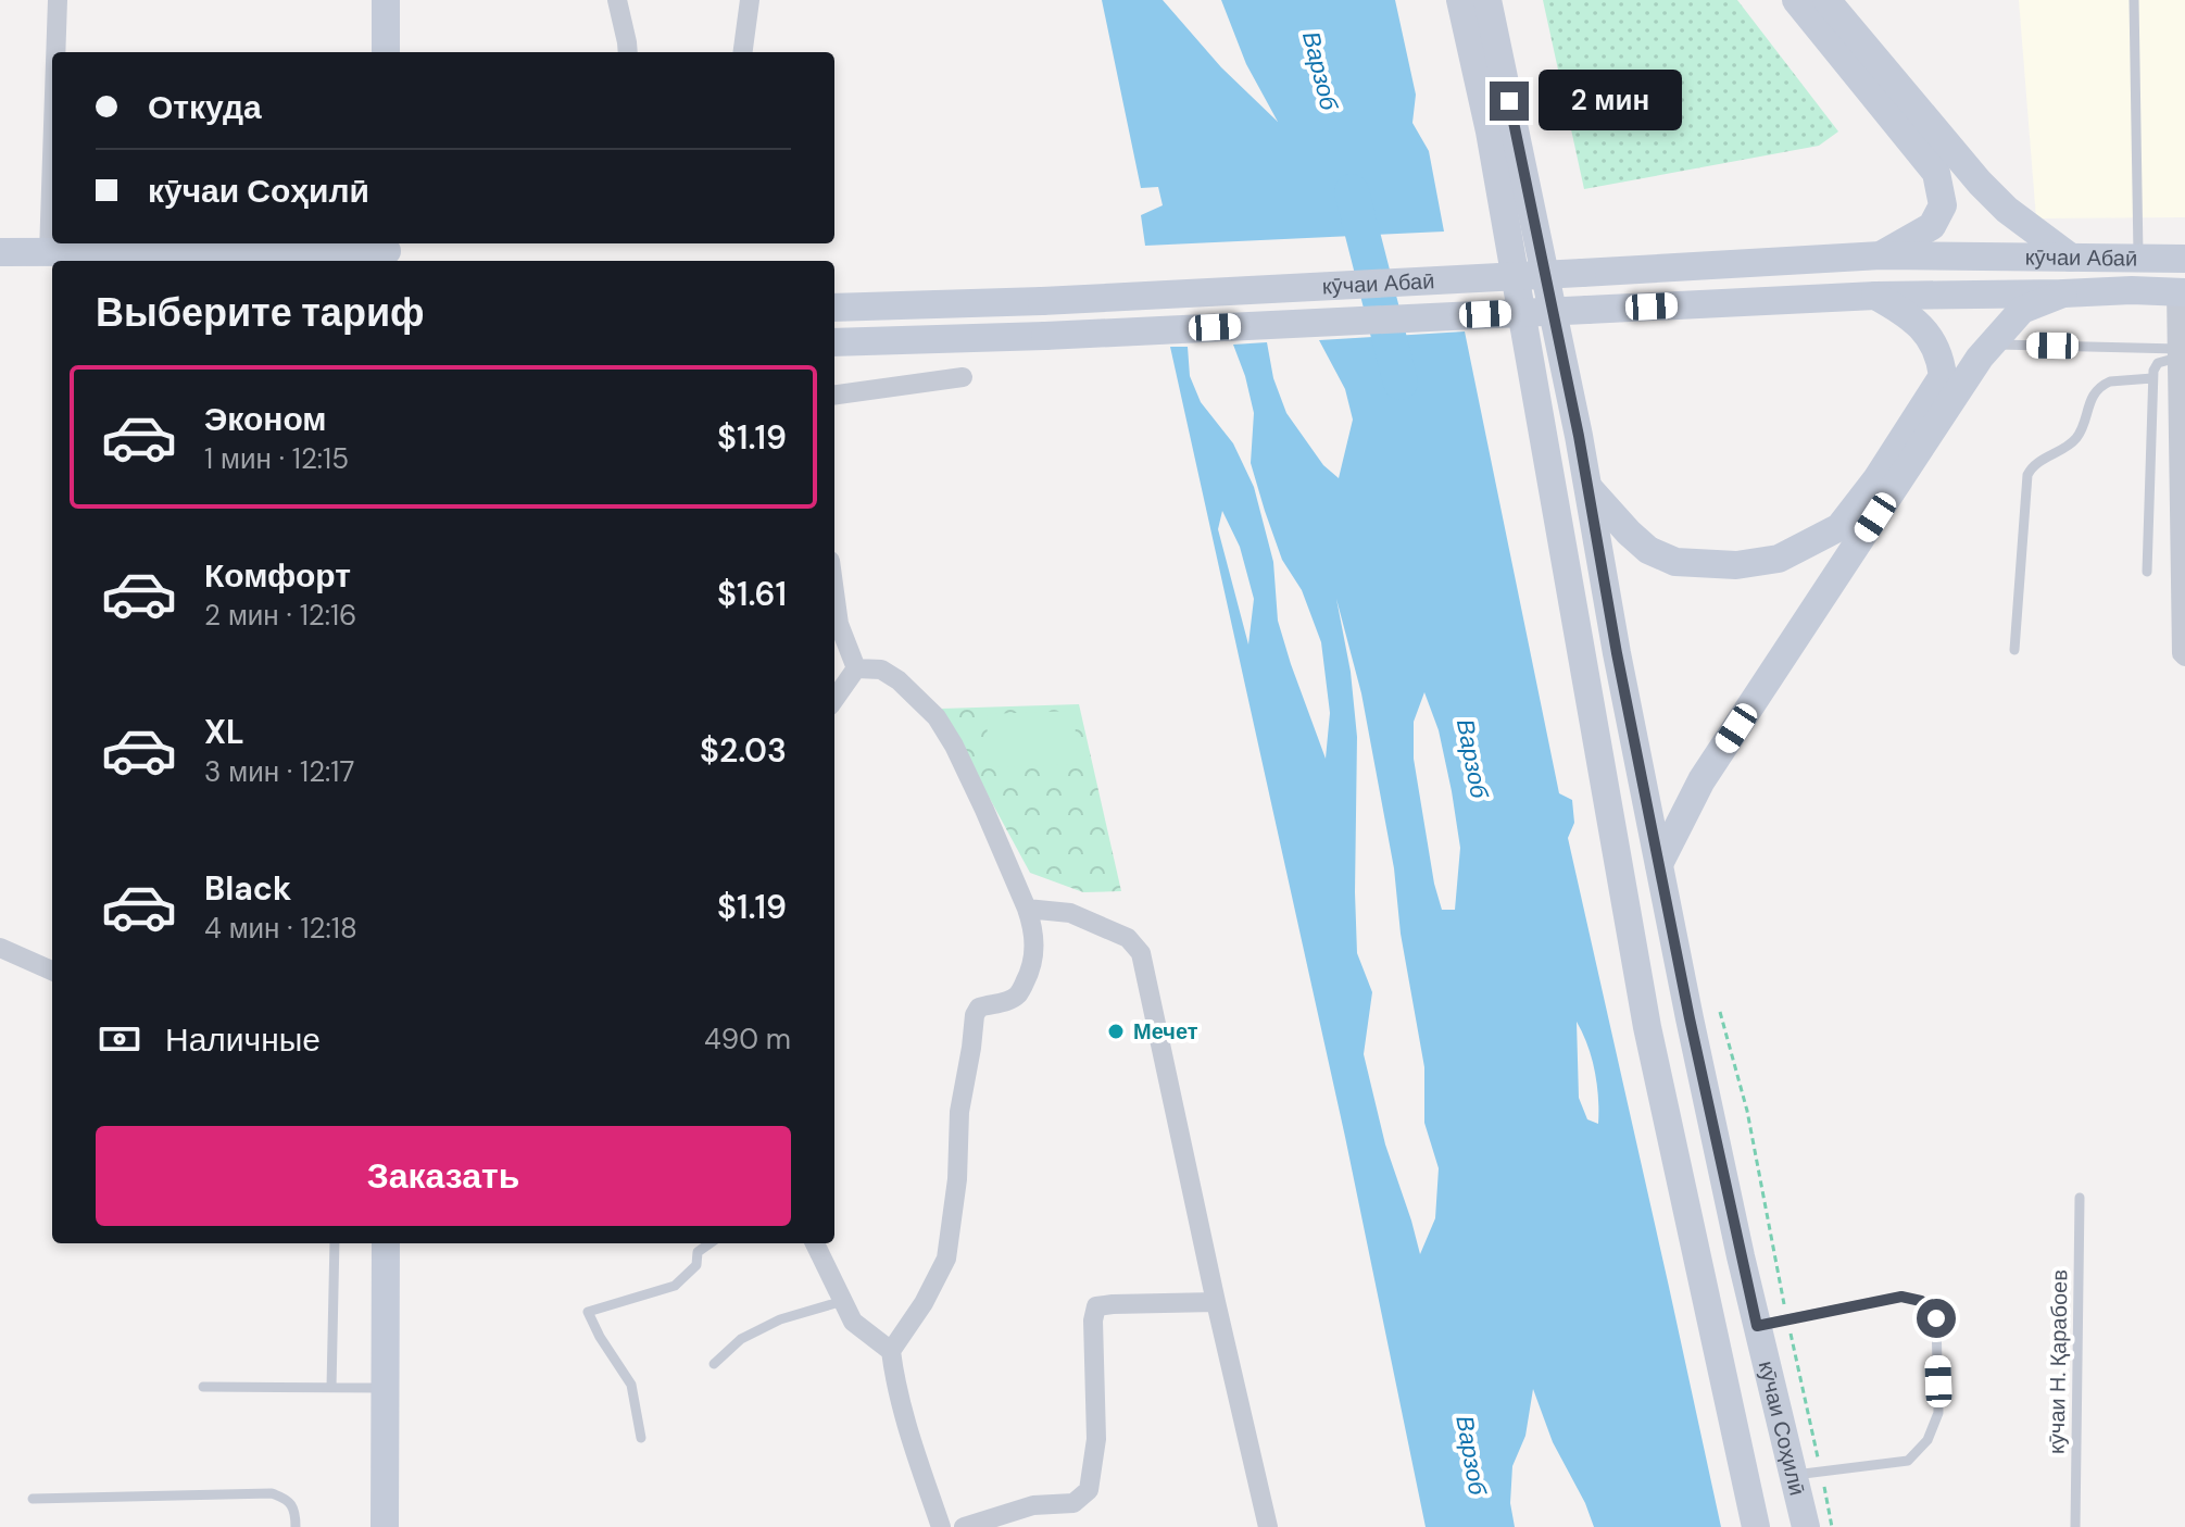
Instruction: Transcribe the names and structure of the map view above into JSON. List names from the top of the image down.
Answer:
{
  "streets": {
    "main road": ["кӯчаи Абаӣ", "кӯчаи Соҳилӣ"],
    "lane": ["кӯчаи Н. Қарабоев"]
  },
  "water": ["Варзоб"],
  "places": ["Мечет"],
  "page": {
    "banner": ["Откуда", "кӯчаи Соҳилӣ"],
    "bubble": "2 мин",
    "heading": "Выберите тариф",
    "list": [
      {
        "name": "Эконом",
        "note": "1 мин · 12:15",
        "value": "$1.19"
      },
      {
        "name": "Комфорт",
        "note": "2 мин · 12:16",
        "value": "$1.61"
      },
      {
        "name": "XL",
        "note": "3 мин · 12:17",
        "value": "$2.03"
      },
      {
        "name": "Black",
        "note": "4 мин · 12:18",
        "value": "$1.19"
      }
    ],
    "pay": ["Наличные", "490 m"],
    "buttons": "Заказать"
  }
}
